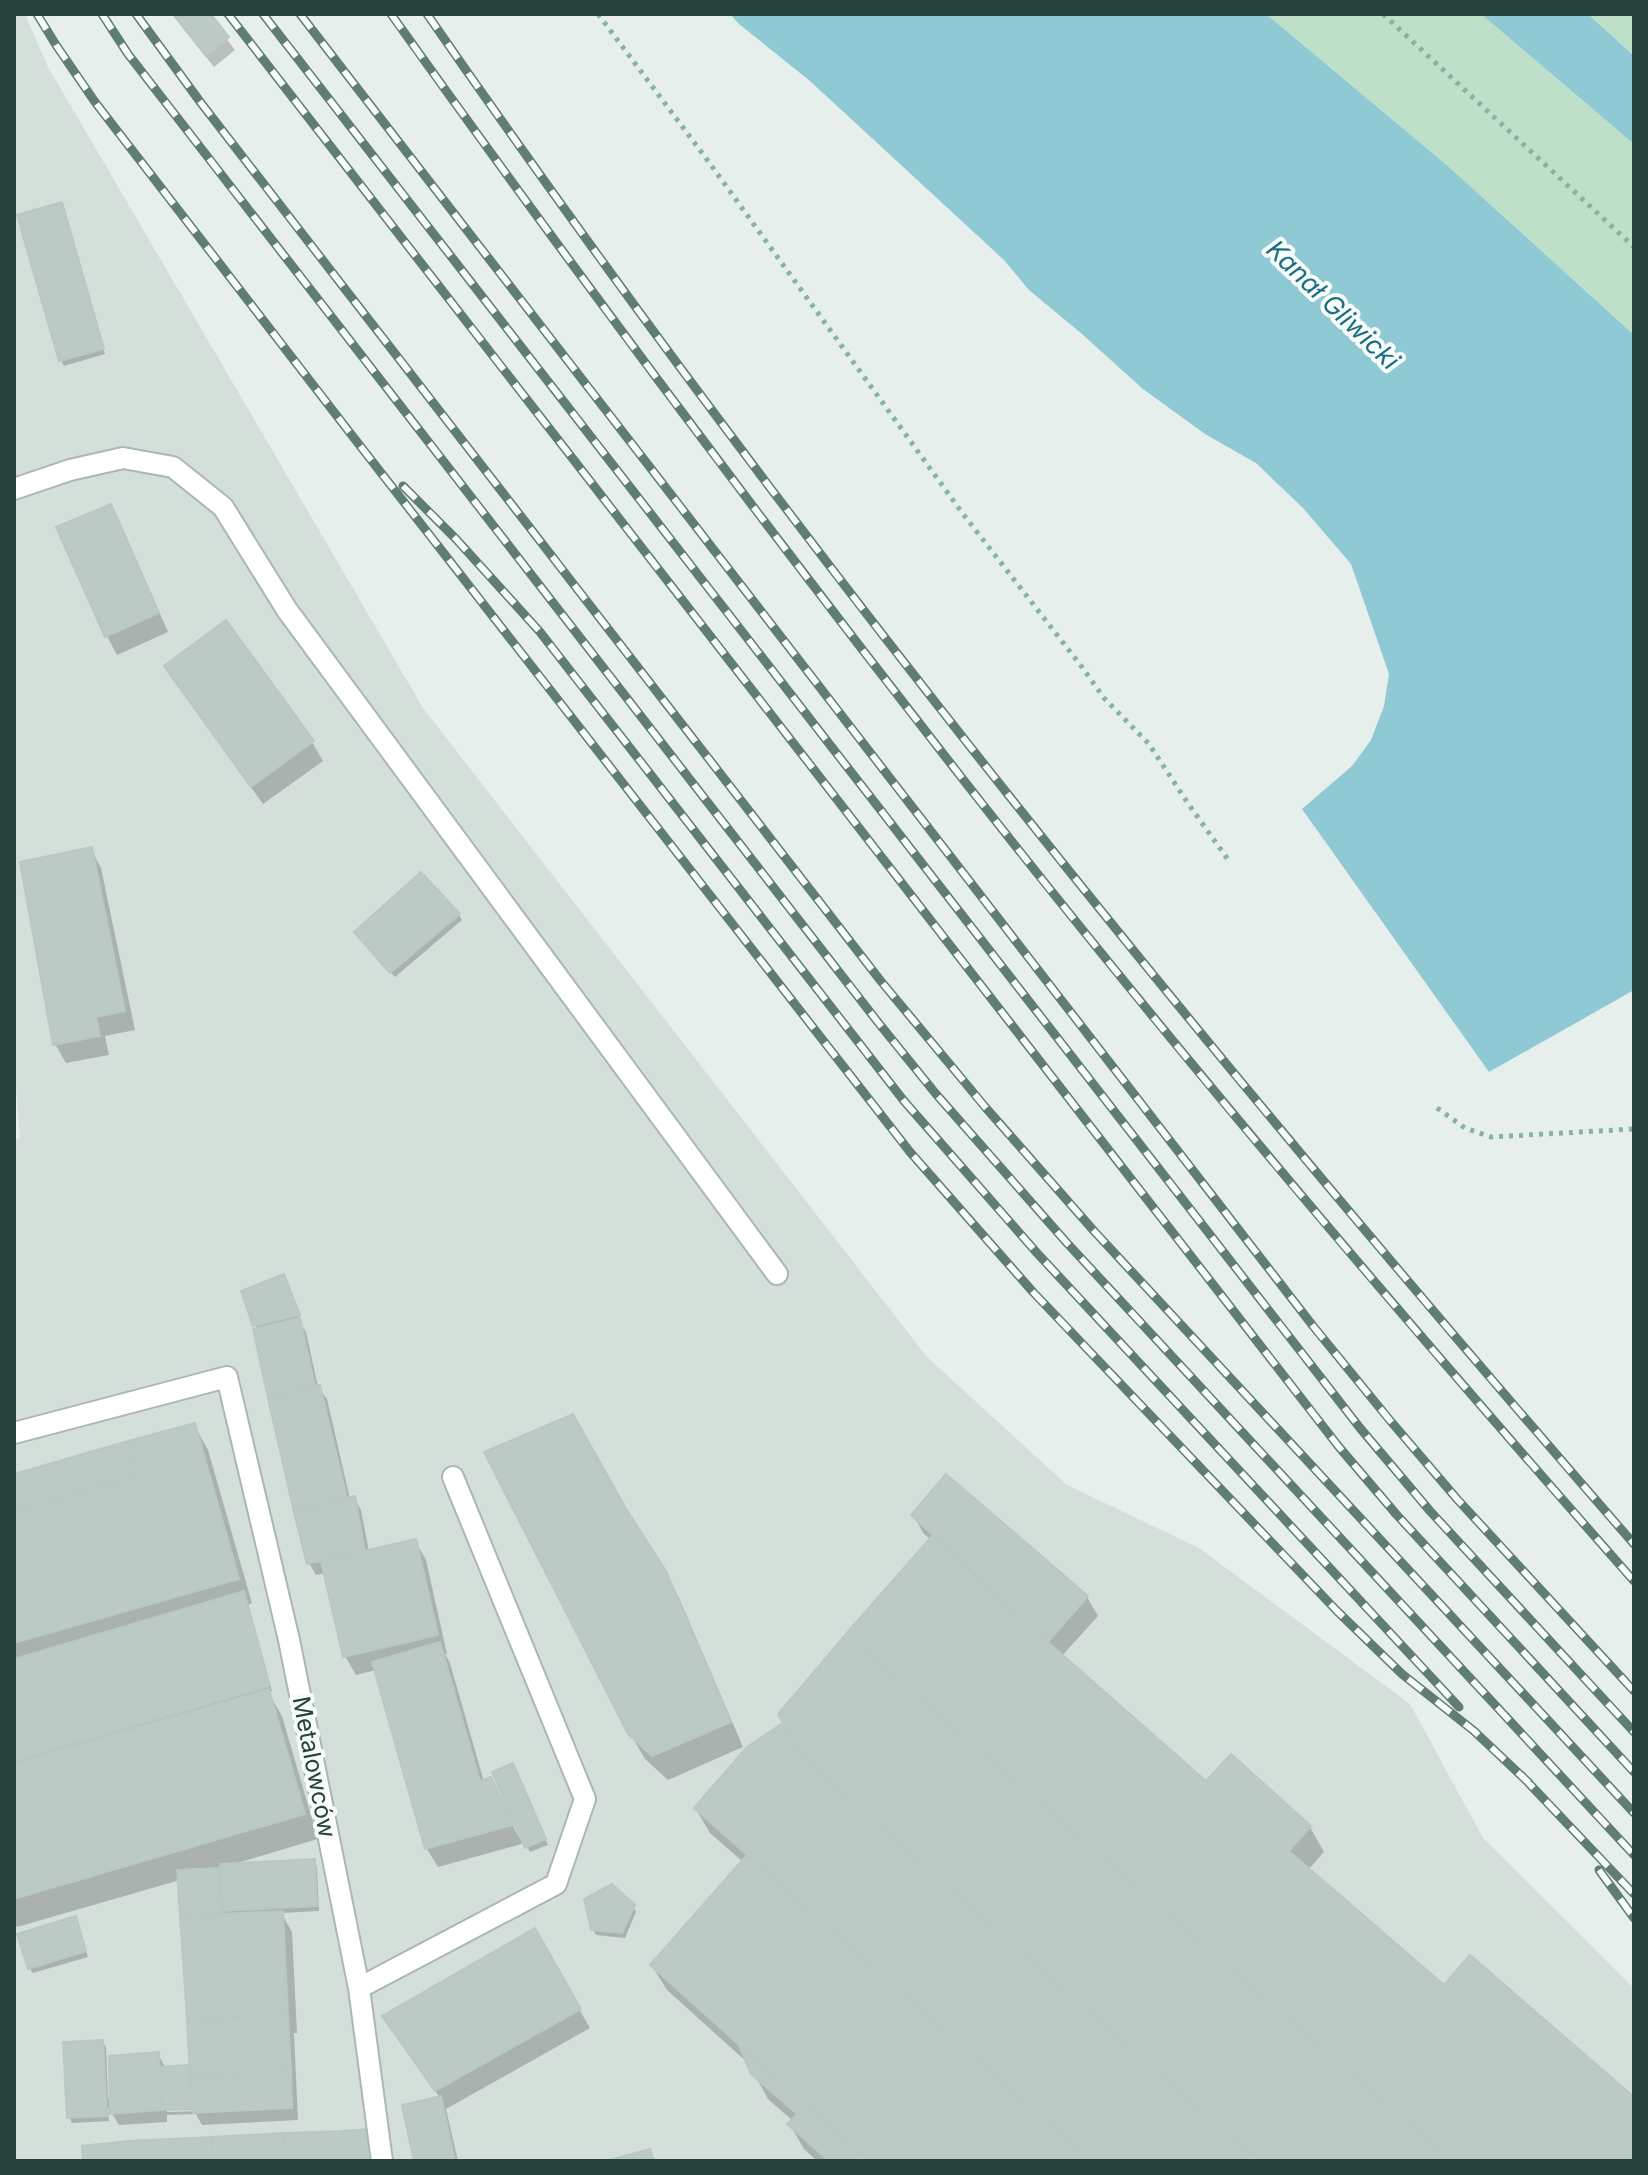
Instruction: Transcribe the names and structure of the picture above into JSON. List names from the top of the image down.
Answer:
{
  "streets": {
    "lane": ["Metalowców"]
  },
  "water": ["Kanał Gliwicki"]
}
